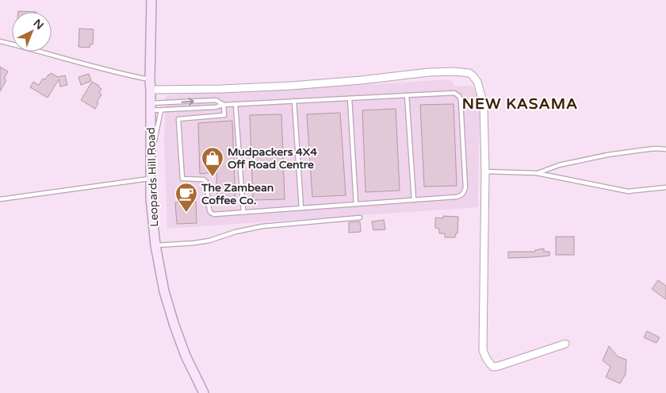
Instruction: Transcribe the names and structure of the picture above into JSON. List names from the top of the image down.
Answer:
{
  "streets": {
    "main road": ["Leopards Hill Road"]
  },
  "districts": ["NEW KASAMA"],
  "places": {
    "shop": ["Mudpackers 4X4 Off Road Centre"],
    "cafe": ["The Zambean Coffee Co."]
  },
  "north": "top right"
}
